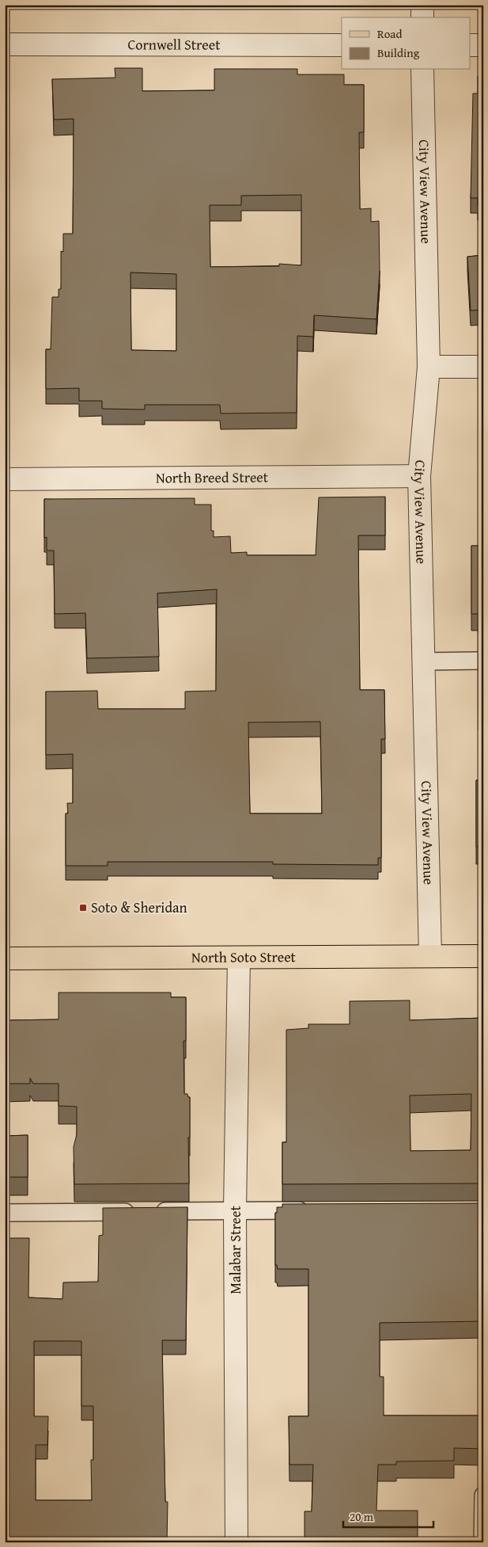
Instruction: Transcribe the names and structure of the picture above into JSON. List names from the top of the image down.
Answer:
{
  "streets": {
    "main road": ["North Soto Street"],
    "street": [
      "Cornwell Street",
      "City View Avenue",
      "North Breed Street",
      "Malabar Street"
    ]
  },
  "crossings": [
    ["City View Avenue", "North Breed Street"],
    ["City View Avenue", "North Soto Street"],
    ["North Soto Street", "Malabar Street"]
  ],
  "places": {
    "transit": ["Soto & Sheridan"]
  },
  "legend": ["Road", "Building"],
  "scale_bar": "20 m"
}
